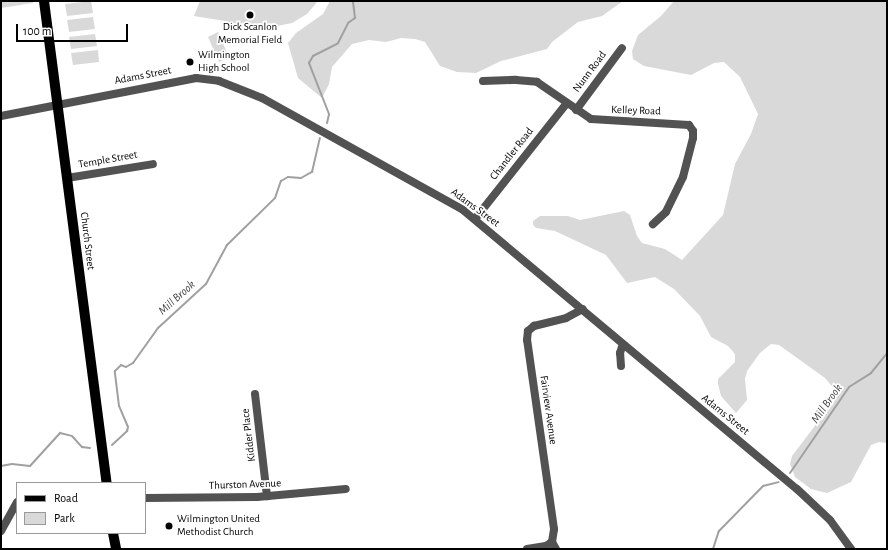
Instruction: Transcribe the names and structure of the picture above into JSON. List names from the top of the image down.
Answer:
{
  "streets": {
    "main road": ["Church Street"],
    "street": [
      "Nunn Road",
      "Adams Street",
      "Kelley Road",
      "Chandler Road",
      "Temple Street",
      "Fairview Avenue",
      "Kidder Place",
      "Thurston Avenue"
    ]
  },
  "crossings": [
    ["Nunn Road", "Kelley Road"],
    ["Adams Street", "Chandler Road"],
    ["Adams Street", "Church Street"],
    ["Adams Street", "Fairview Avenue"],
    ["Kelley Road", "Chandler Road"],
    ["Temple Street", "Church Street"],
    ["Kidder Place", "Thurston Avenue"]
  ],
  "water": ["Mill Brook"],
  "places": ["Dick Scanlon Memorial Field", "Wilmington High School", "Wilmington United Methodist Church"],
  "legend": ["Road", "Park"],
  "scale_bar": "100 m"
}
